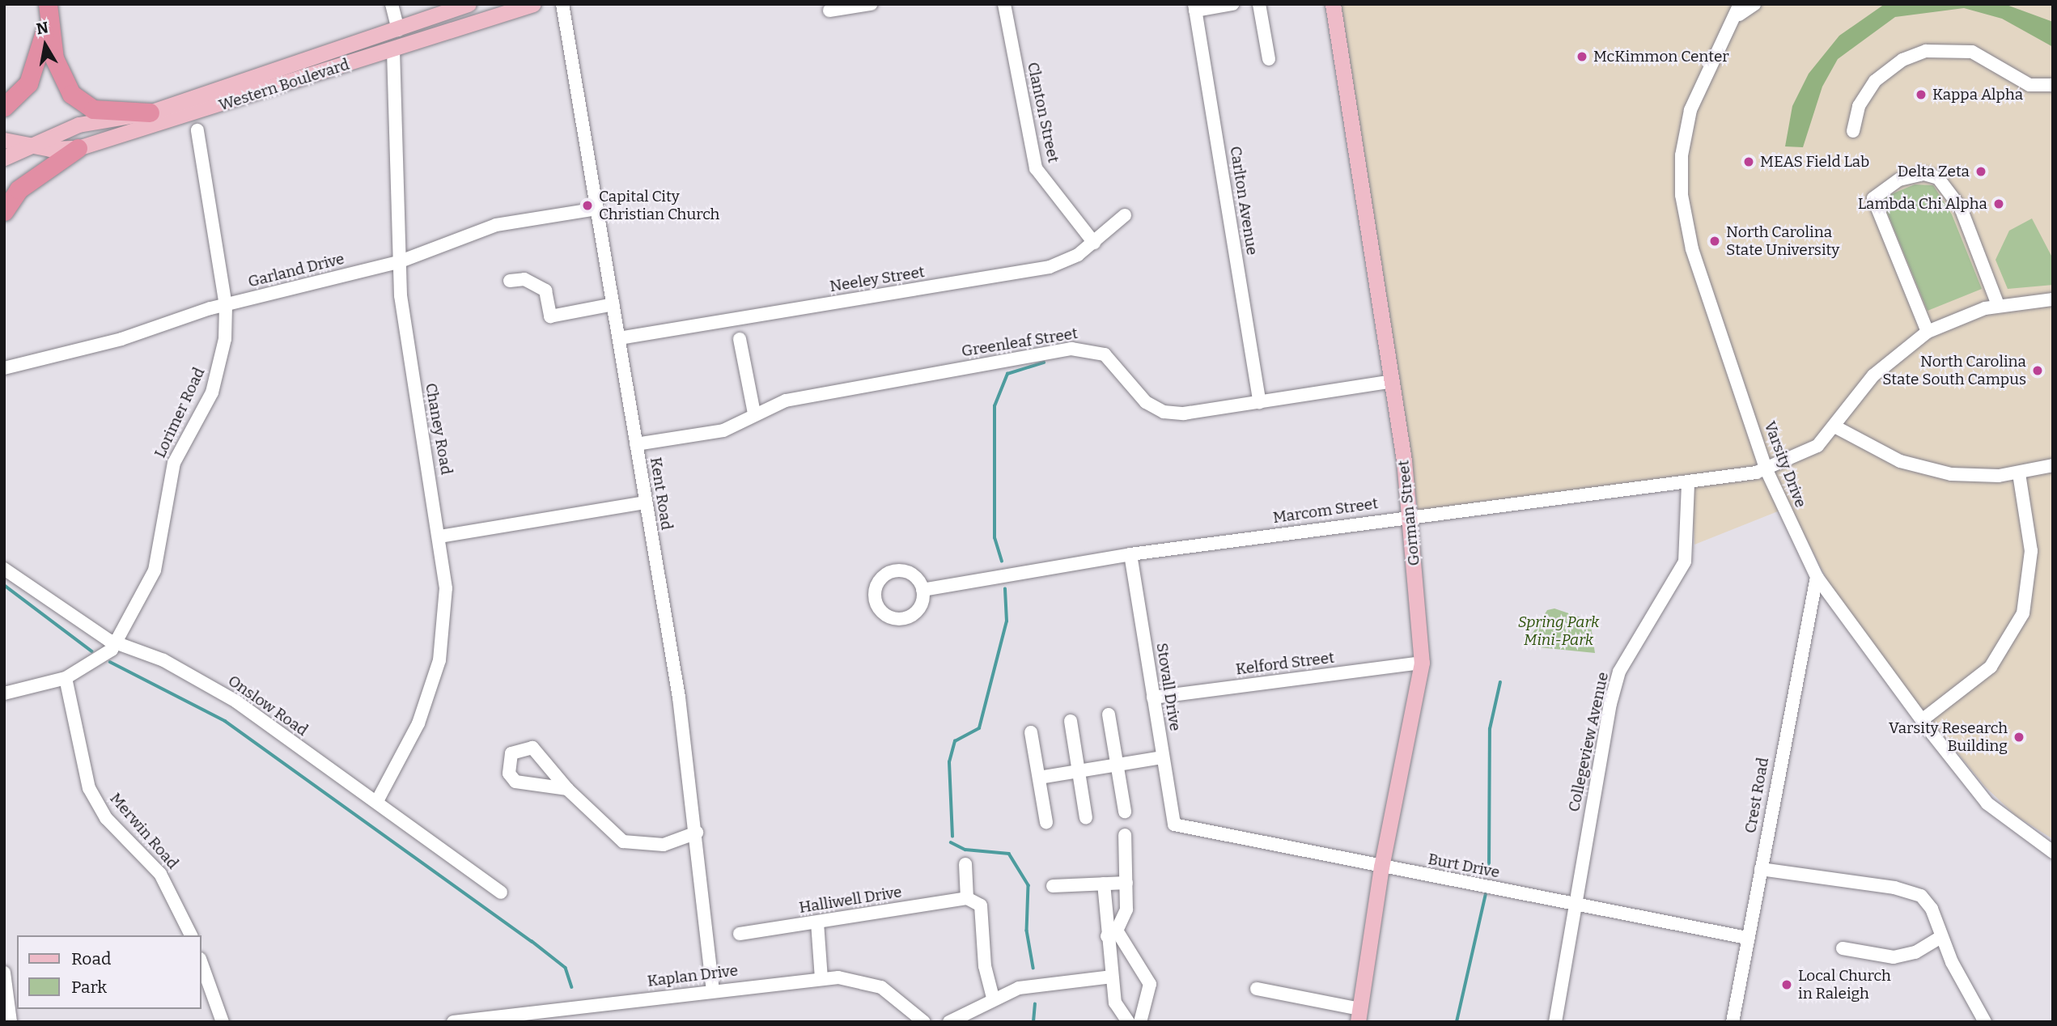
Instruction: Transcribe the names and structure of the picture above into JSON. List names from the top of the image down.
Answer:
{
  "streets": {
    "main road": ["Western Boulevard", "Gorman Street"],
    "street": [
      "Clanton Street",
      "Carlton Avenue",
      "Garland Drive",
      "Neeley Street",
      "Greenleaf Street",
      "Lorimer Road",
      "Chaney Road",
      "Varsity Drive",
      "Kent Road",
      "Marcom Street",
      "Kelford Street",
      "Stovall Drive",
      "Onslow Road",
      "Collegeview Avenue",
      "Crest Road",
      "Merwin Road",
      "Burt Drive",
      "Halliwell Drive",
      "Kaplan Drive"
    ]
  },
  "crossings": [
    ["Western Boulevard", "Chaney Road"],
    ["Clanton Street", "Neeley Street"],
    ["Carlton Avenue", "Greenleaf Street"],
    ["Garland Drive", "Lorimer Road"],
    ["Garland Drive", "Chaney Road"],
    ["Garland Drive", "Kent Road"],
    ["Neeley Street", "Kent Road"],
    ["Greenleaf Street", "Kent Road"],
    ["Greenleaf Street", "Gorman Street"],
    ["Lorimer Road", "Onslow Road"],
    ["Lorimer Road", "Merwin Road"],
    ["Chaney Road", "Onslow Road"],
    ["Varsity Drive", "Marcom Street"],
    ["Varsity Drive", "Crest Road"],
    ["Kent Road", "Kaplan Drive"],
    ["Marcom Street", "Gorman Street"],
    ["Marcom Street", "Stovall Drive"],
    ["Marcom Street", "Collegeview Avenue"],
    ["Gorman Street", "Kelford Street"],
    ["Gorman Street", "Burt Drive"],
    ["Kelford Street", "Stovall Drive"],
    ["Stovall Drive", "Burt Drive"],
    ["Collegeview Avenue", "Burt Drive"],
    ["Crest Road", "Burt Drive"]
  ],
  "parks": ["Spring Park Mini-Park"],
  "places": [
    "McKimmon Center",
    "Kappa Alpha",
    "MEAS Field Lab",
    "Delta Zeta",
    "Lambda Chi Alpha",
    "Capital City Christian Church",
    "North Carolina State University",
    "North Carolina State South Campus",
    "Varsity Research Building",
    "Local Church in Raleigh"
  ],
  "legend": ["Road", "Park"],
  "north": "top"
}
